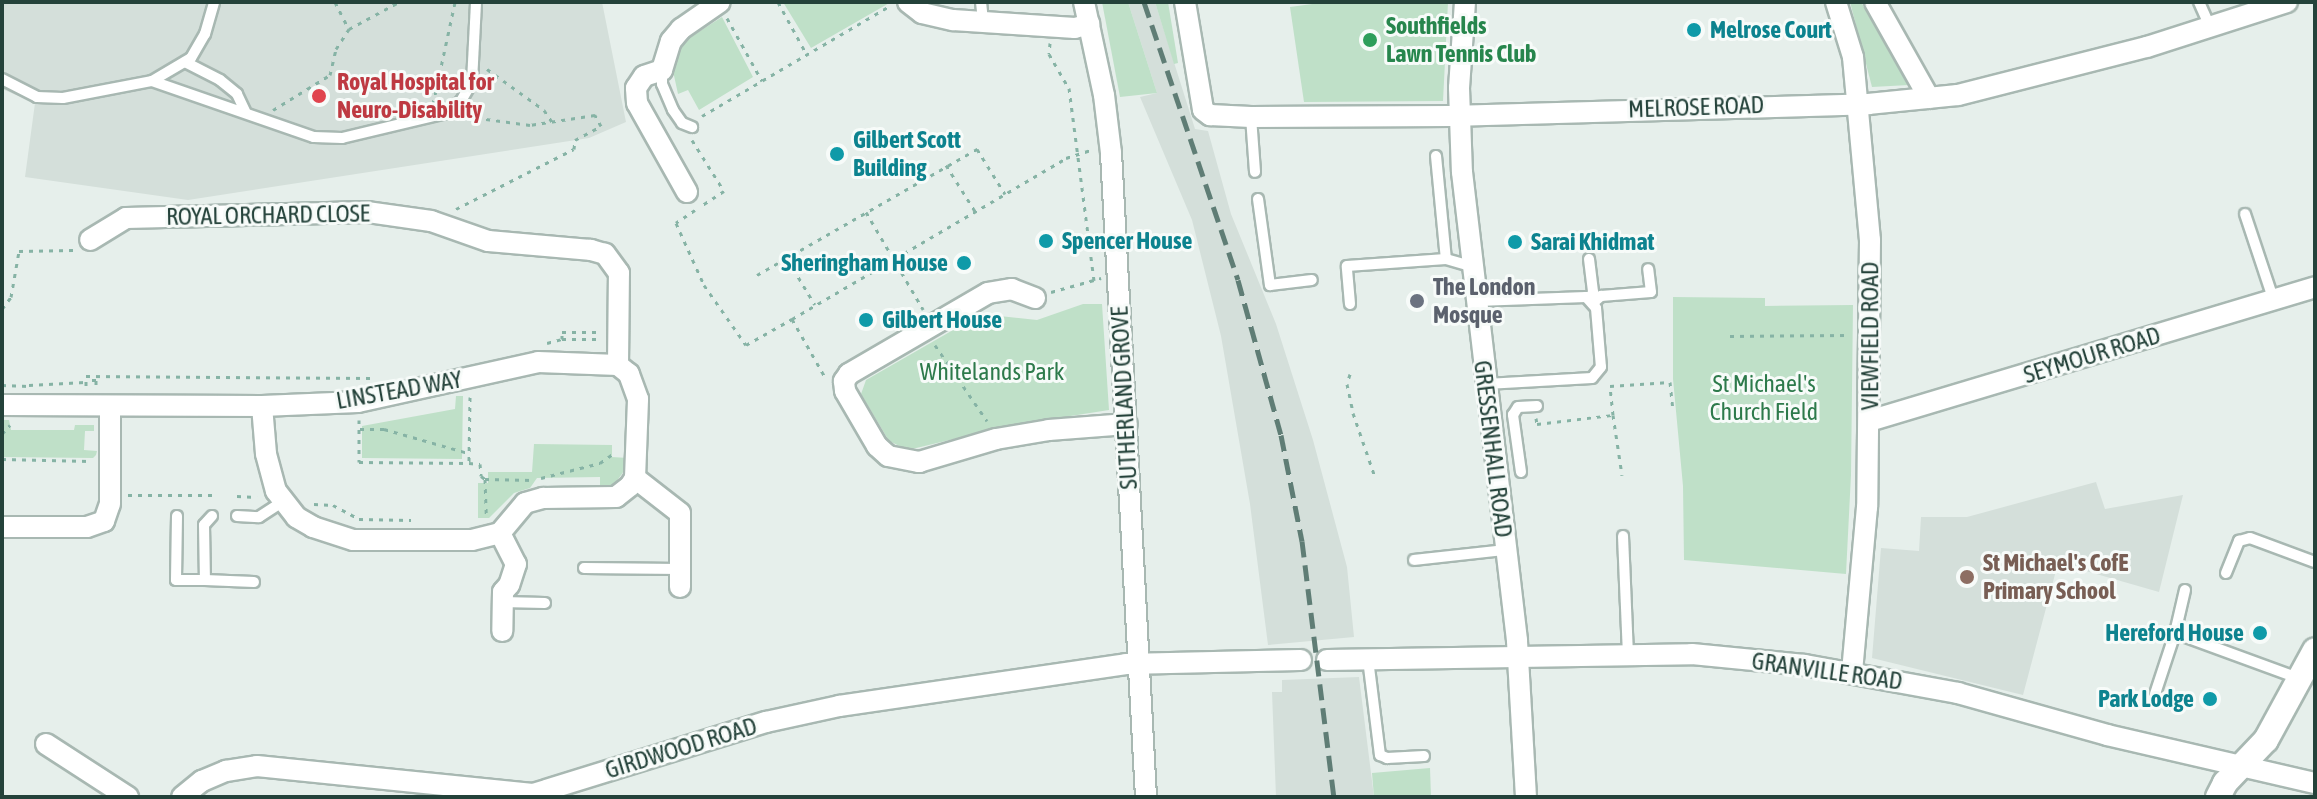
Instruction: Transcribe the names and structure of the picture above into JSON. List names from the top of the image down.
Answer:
{
  "streets": {
    "street": [
      "MELROSE ROAD",
      "ROYAL ORCHARD CLOSE",
      "VIEWFIELD ROAD",
      "SEYMOUR ROAD",
      "LINSTEAD WAY",
      "SUTHERLAND GROVE",
      "GRESSENHALL ROAD",
      "GRANVILLE ROAD",
      "GIRDWOOD ROAD"
    ]
  },
  "crossings": [
    ["MELROSE ROAD", "VIEWFIELD ROAD"],
    ["MELROSE ROAD", "GRESSENHALL ROAD"],
    ["VIEWFIELD ROAD", "SEYMOUR ROAD"],
    ["VIEWFIELD ROAD", "GRANVILLE ROAD"],
    ["SUTHERLAND GROVE", "GIRDWOOD ROAD"],
    ["GRESSENHALL ROAD", "GRANVILLE ROAD"]
  ],
  "parks": ["Whitelands Park", "St Michael's Church Field"],
  "places": [
    "Melrose Court",
    "Southfields Lawn Tennis Club",
    "Royal Hospital for Neuro-Disability",
    "Gilbert Scott Building",
    "Spencer House",
    "Sarai Khidmat",
    "Sheringham House",
    "The London Mosque",
    "Gilbert House",
    "St Michael's CofE Primary School",
    "Hereford House",
    "Park Lodge"
  ]
}
